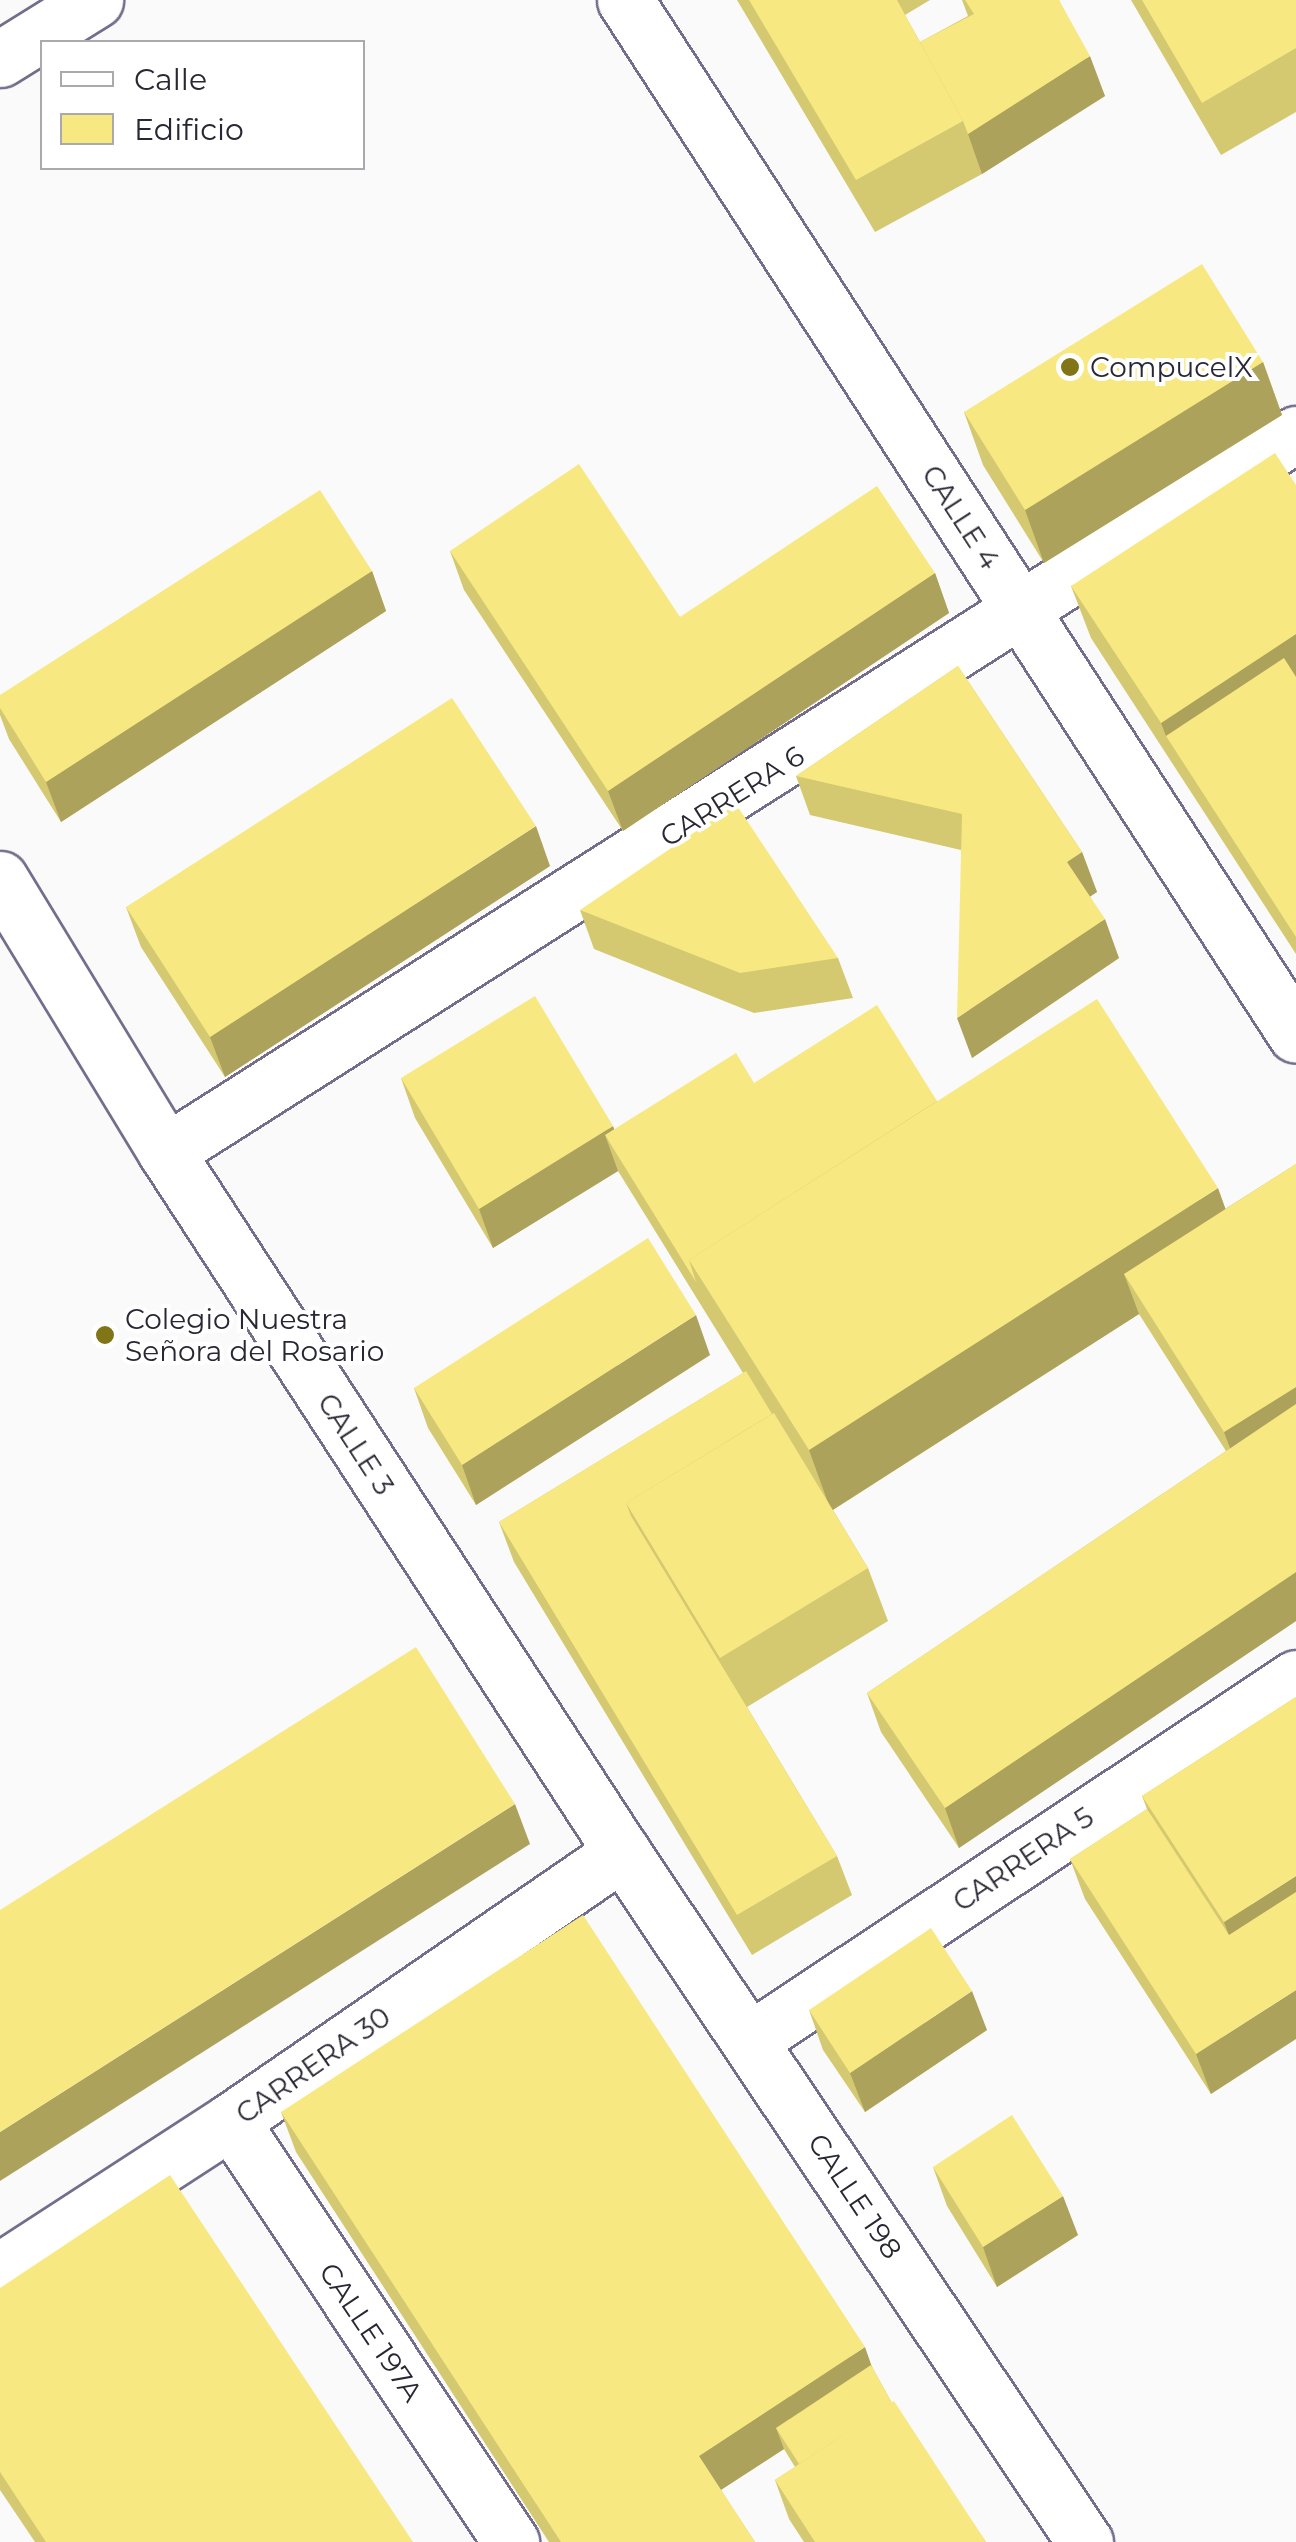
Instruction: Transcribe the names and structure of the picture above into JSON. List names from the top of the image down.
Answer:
{
  "streets": {
    "street": [
      "CALLE 4",
      "CARRERA 6",
      "CALLE 3",
      "CARRERA 5",
      "CARRERA 30",
      "CALLE 198",
      "CALLE 197A"
    ]
  },
  "crossings": [
    ["CALLE 4", "CARRERA 6"],
    ["CARRERA 6", "CALLE 3"],
    ["CALLE 3", "CARRERA 30"],
    ["CALLE 3", "CALLE 198"],
    ["CARRERA 5", "CALLE 198"],
    ["CARRERA 30", "CALLE 198"],
    ["CARRERA 30", "CALLE 197A"]
  ],
  "places": ["CompucelX", "Colegio Nuestra Señora del Rosario"],
  "legend": ["Calle", "Edificio"]
}
